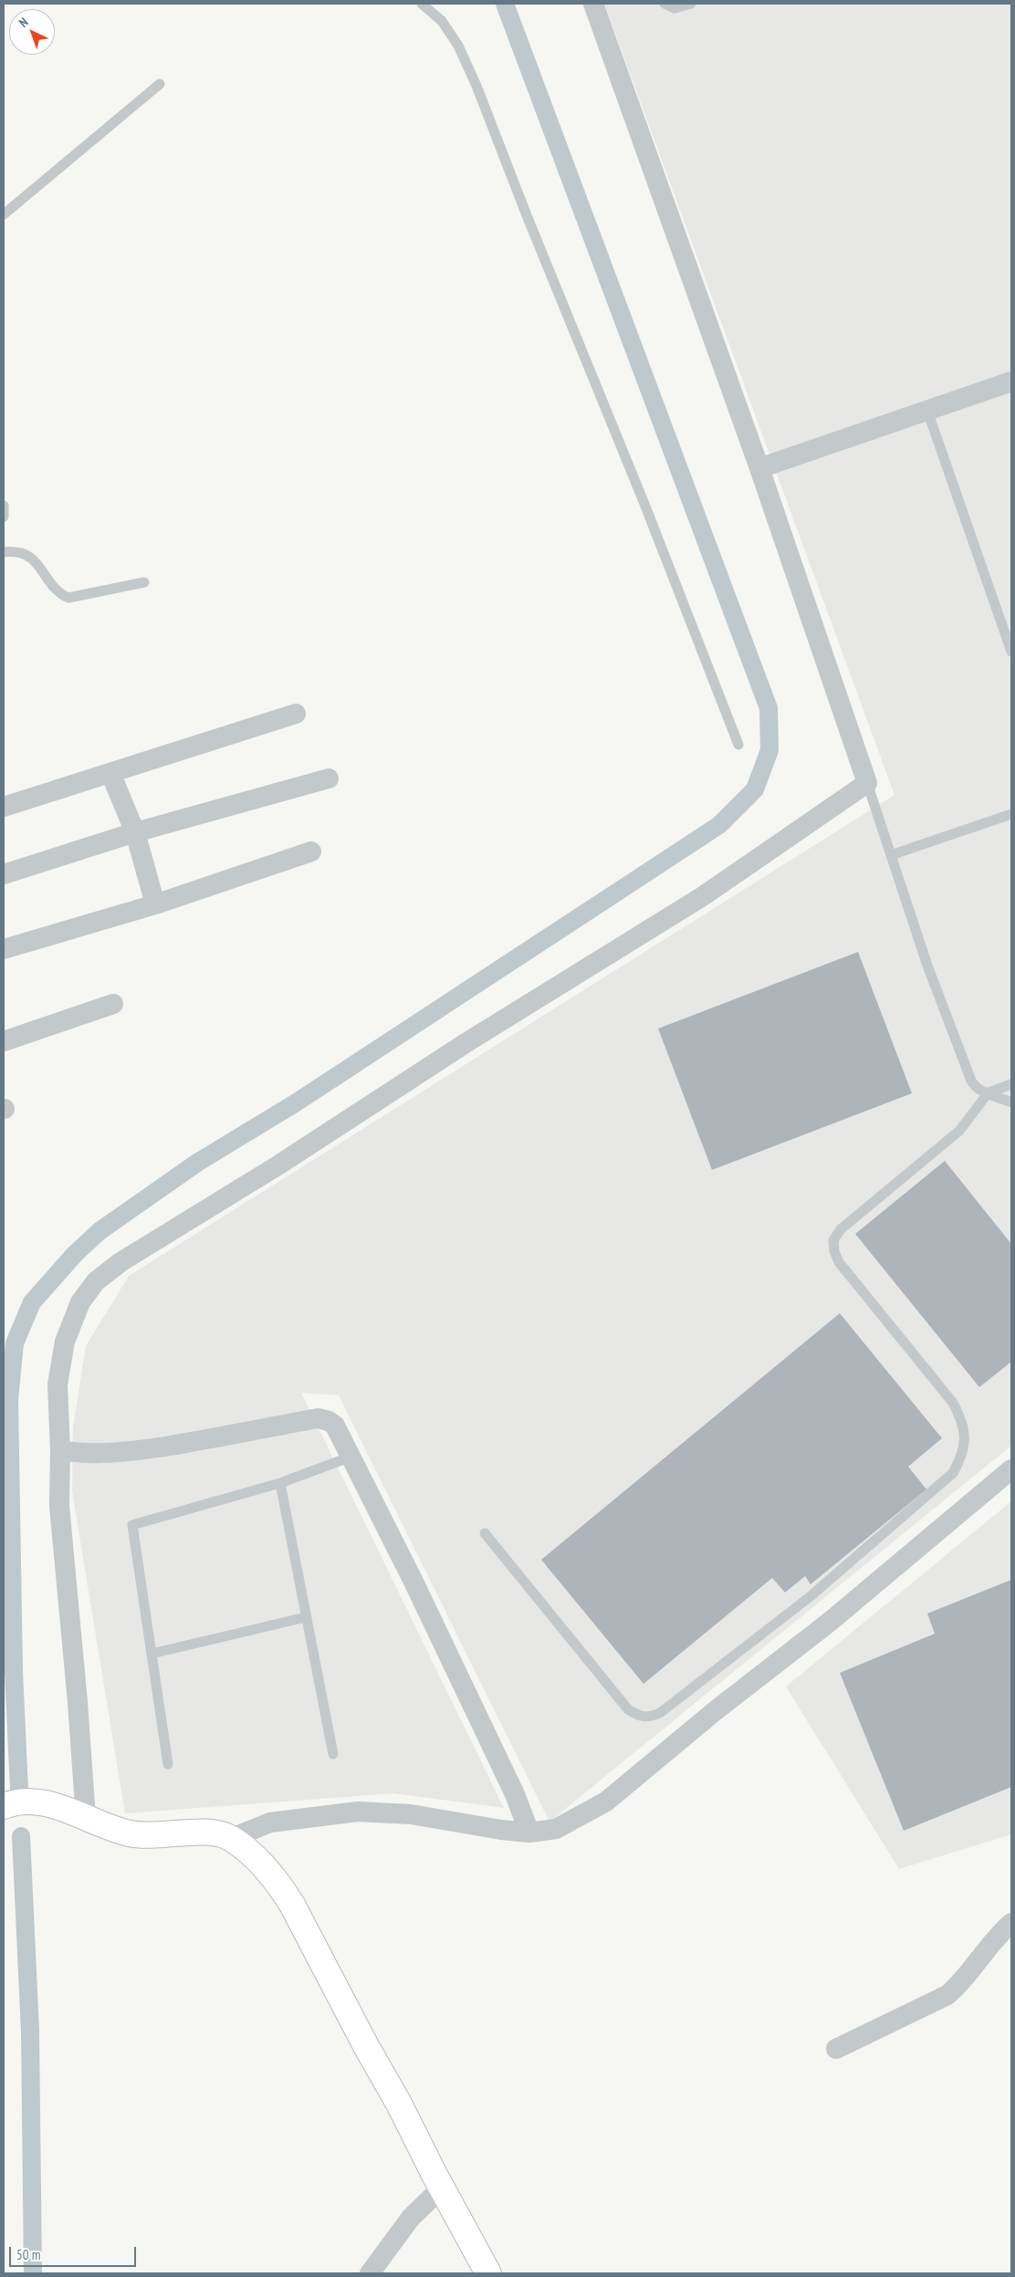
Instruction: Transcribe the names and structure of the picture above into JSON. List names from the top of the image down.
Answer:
{
  "scale_bar": "50 m",
  "north": "top left"
}
